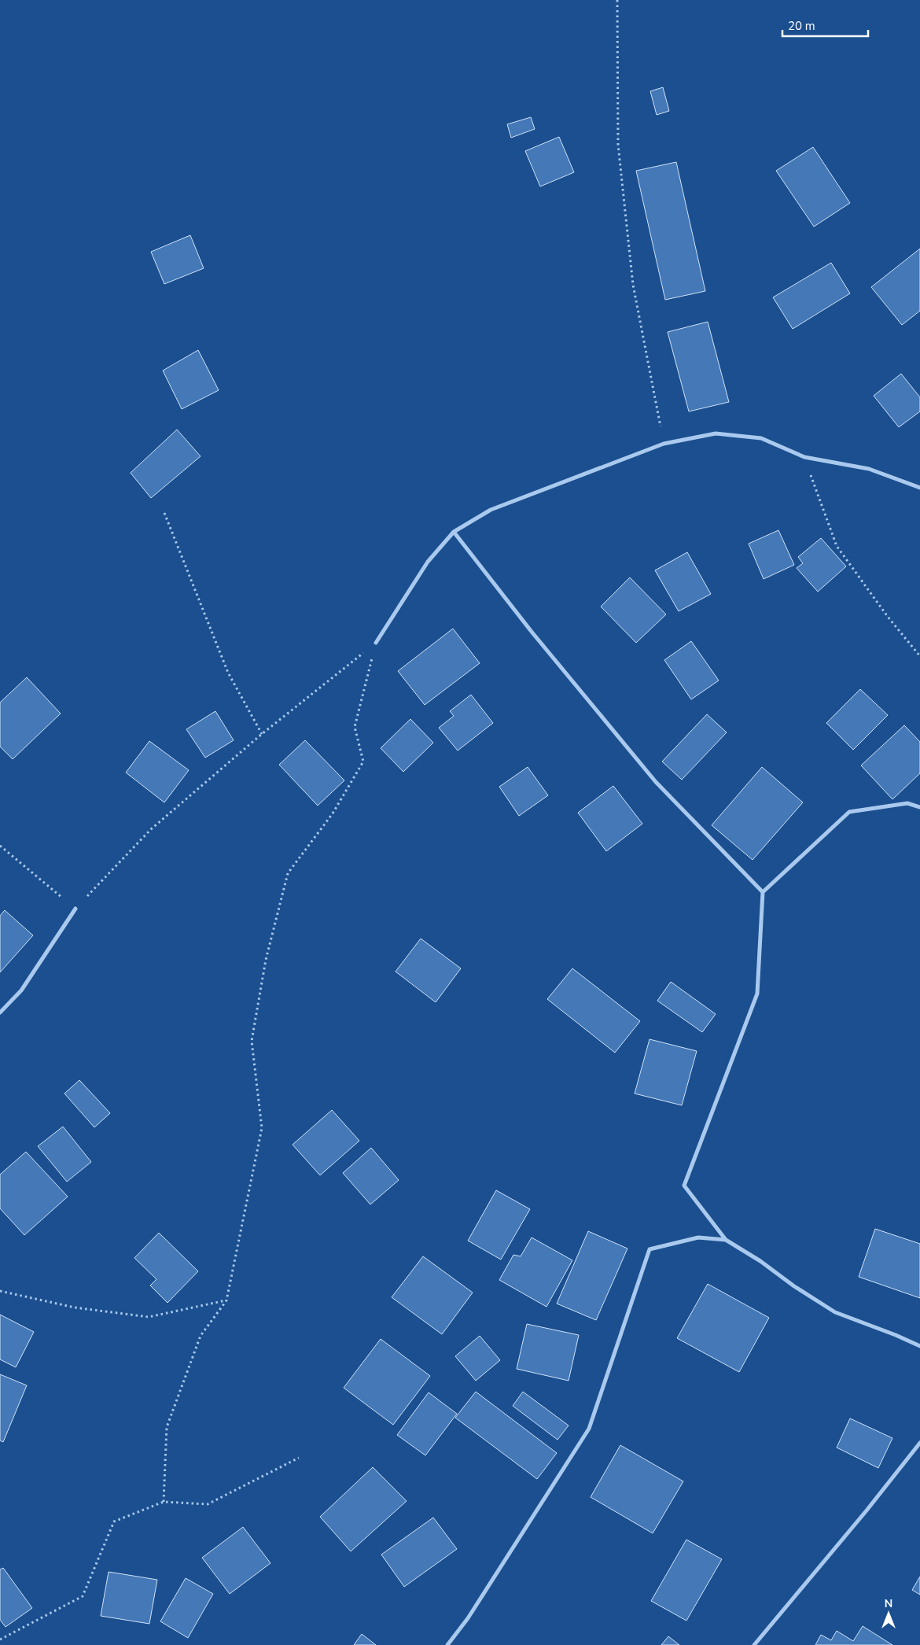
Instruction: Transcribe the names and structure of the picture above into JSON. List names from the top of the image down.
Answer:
{
  "scale_bar": "20 m",
  "north": "top"
}
